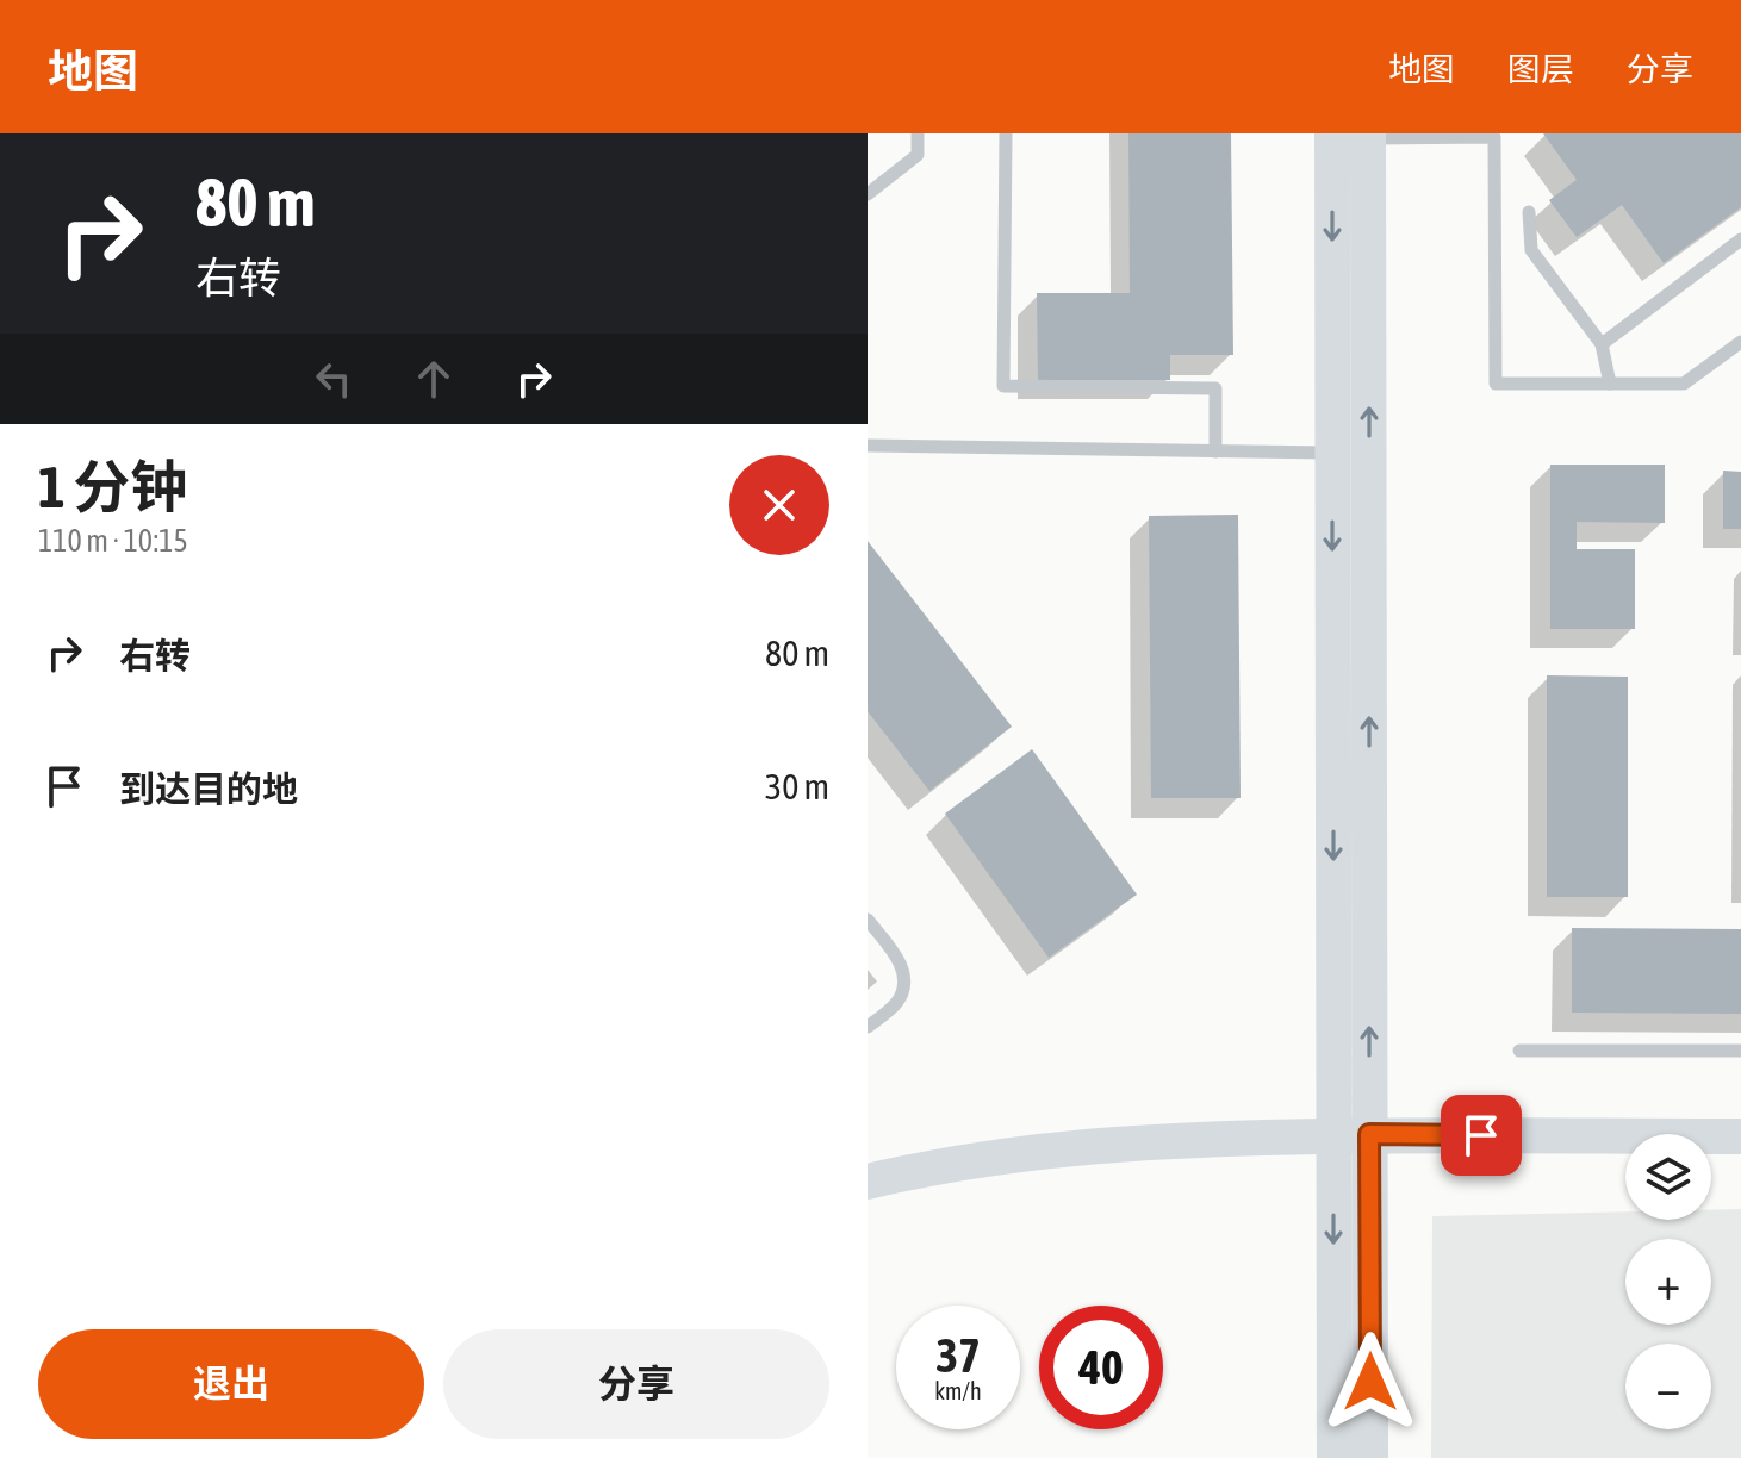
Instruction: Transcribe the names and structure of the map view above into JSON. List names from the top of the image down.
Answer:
{
  "page": {
    "header": "地图",
    "nav": ["地图", "图层", "分享"],
    "turn": ["80 m", "右转"],
    "heading": ["1 分钟", "110 m · 10:15"],
    "list": [
      {
        "name": "右转",
        "value": "80 m"
      },
      {
        "name": "到达目的地",
        "value": "30 m"
      }
    ],
    "map_buttons": ["+", "−"],
    "speed": "37 km/h",
    "limit": "40",
    "buttons": ["退出", "分享"]
  }
}
